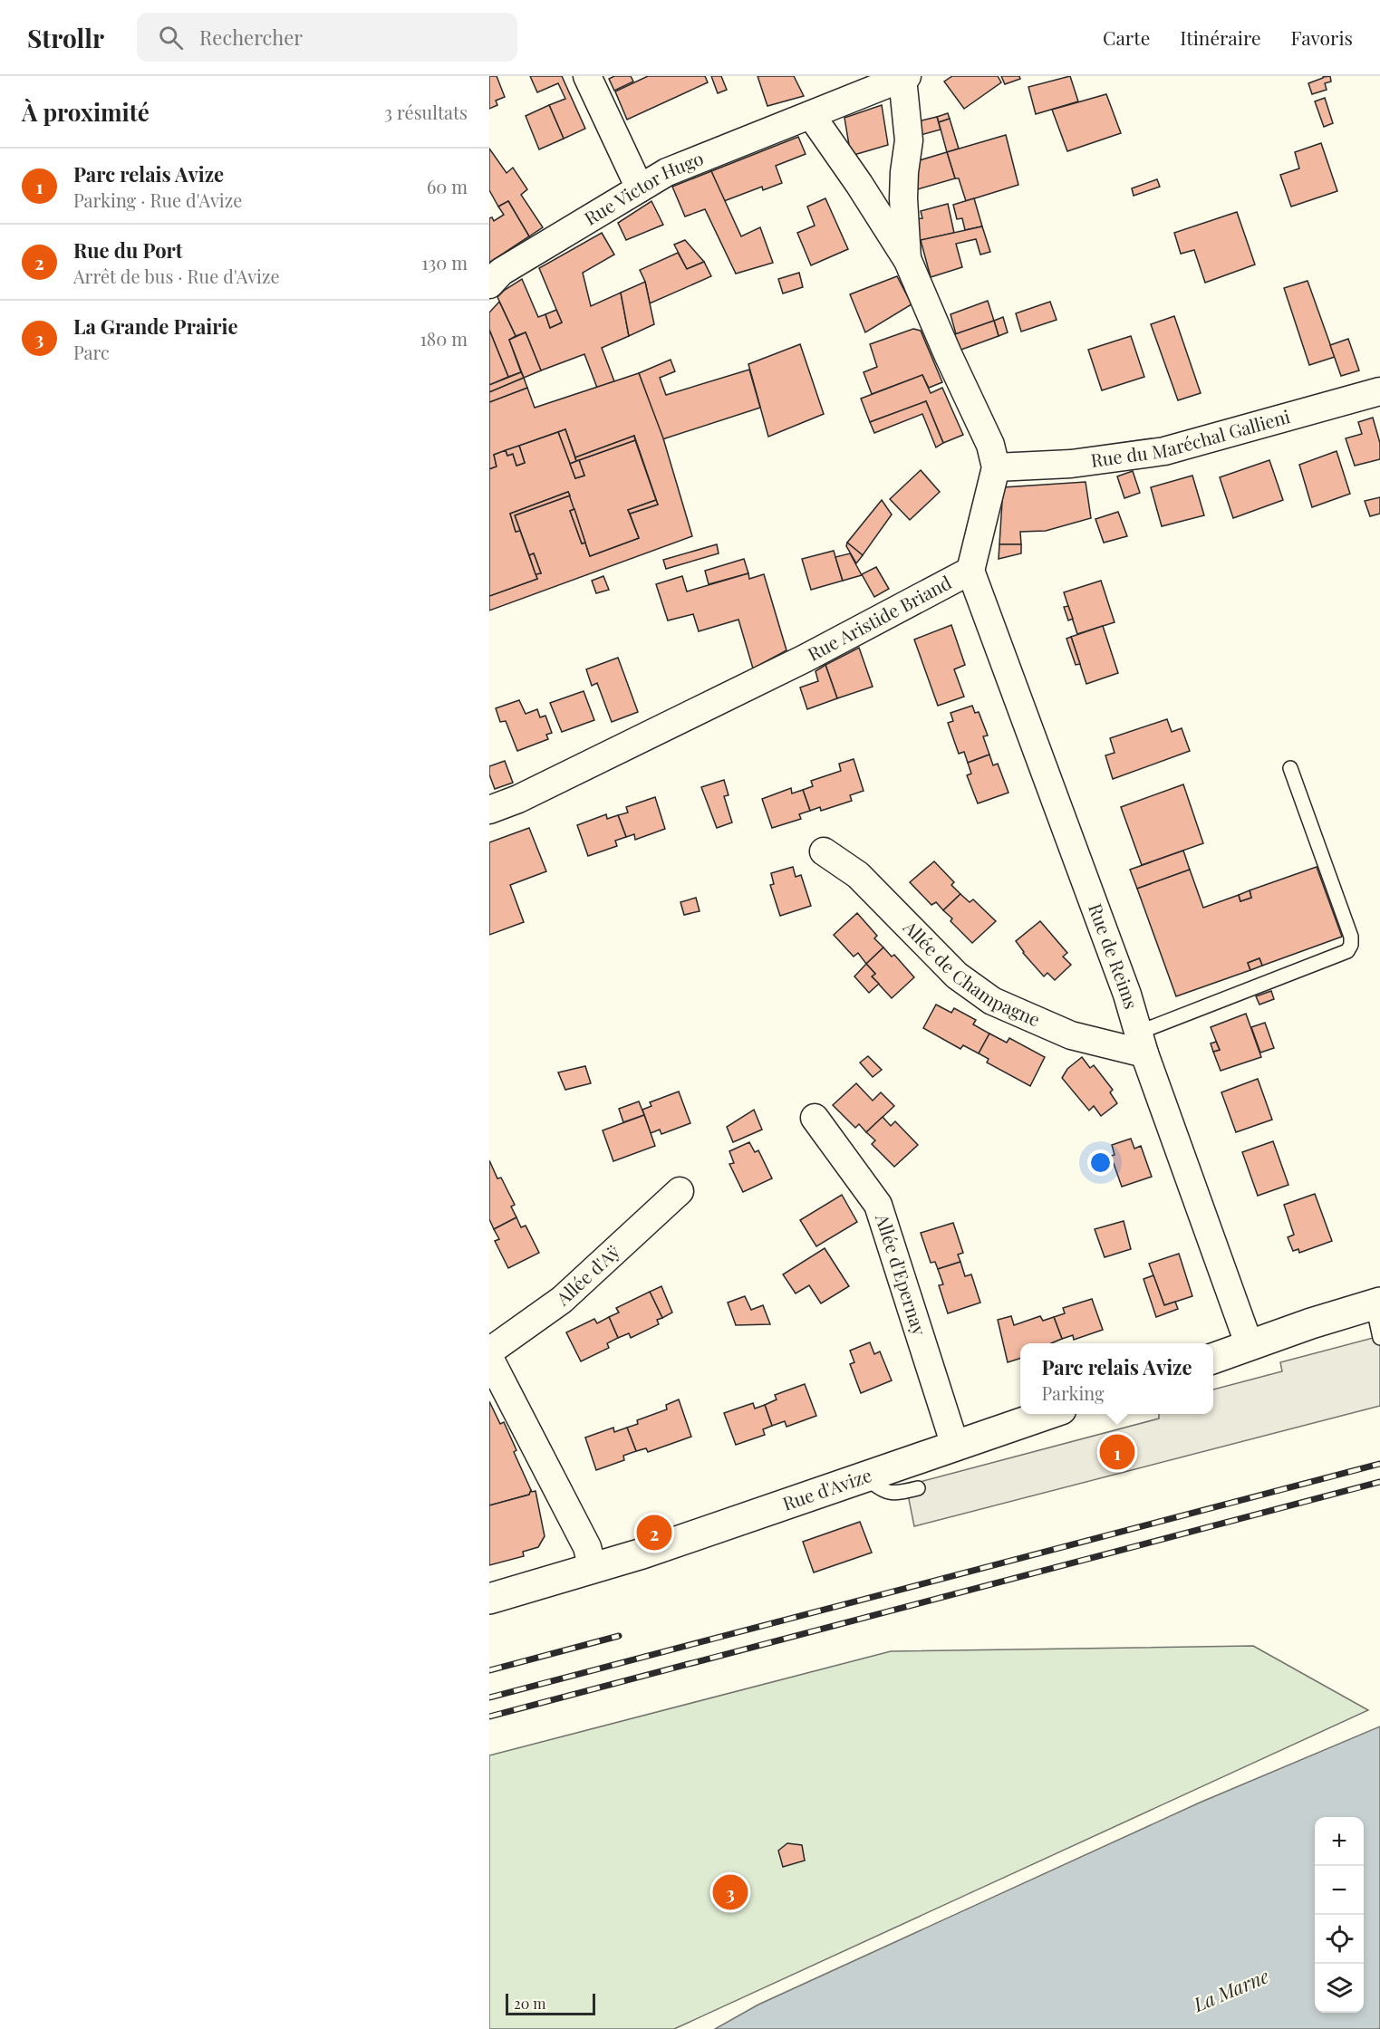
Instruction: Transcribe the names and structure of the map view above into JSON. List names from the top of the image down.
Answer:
{
  "streets": {
    "street": [
      "Rue Victor Hugo",
      "Rue du Maréchal Gallieni",
      "Rue Aristide Briand",
      "Rue de Reims",
      "Allée de Champagne",
      "Allée d'Epernay",
      "Allée d'Aÿ",
      "Rue d'Avize"
    ]
  },
  "crossings": [
    ["Rue du Maréchal Gallieni", "Rue Aristide Briand"],
    ["Rue Aristide Briand", "Rue de Reims"],
    ["Rue de Reims", "Allée de Champagne"],
    ["Allée d'Epernay", "Rue d'Avize"]
  ],
  "water": ["La Marne"],
  "scale_bar": "20 m",
  "page": {
    "header": "Strollr",
    "search": "Rechercher",
    "nav": ["Carte", "Itinéraire", "Favoris"],
    "heading": ["À proximité", "3 résultats"],
    "list": [
      {
        "mark": "1",
        "name": "Parc relais Avize",
        "note": "Parking · Rue d'Avize",
        "value": "60 m"
      },
      {
        "mark": "2",
        "name": "Rue du Port",
        "note": "Arrêt de bus · Rue d'Avize",
        "value": "130 m"
      },
      {
        "mark": "3",
        "name": "La Grande Prairie",
        "note": "Parc",
        "value": "180 m"
      }
    ],
    "popup": ["Parc relais Avize", "Parking"],
    "pins": ["1", "2", "3"],
    "map_buttons": ["+", "−"],
    "scale": "20 m"
  }
}
